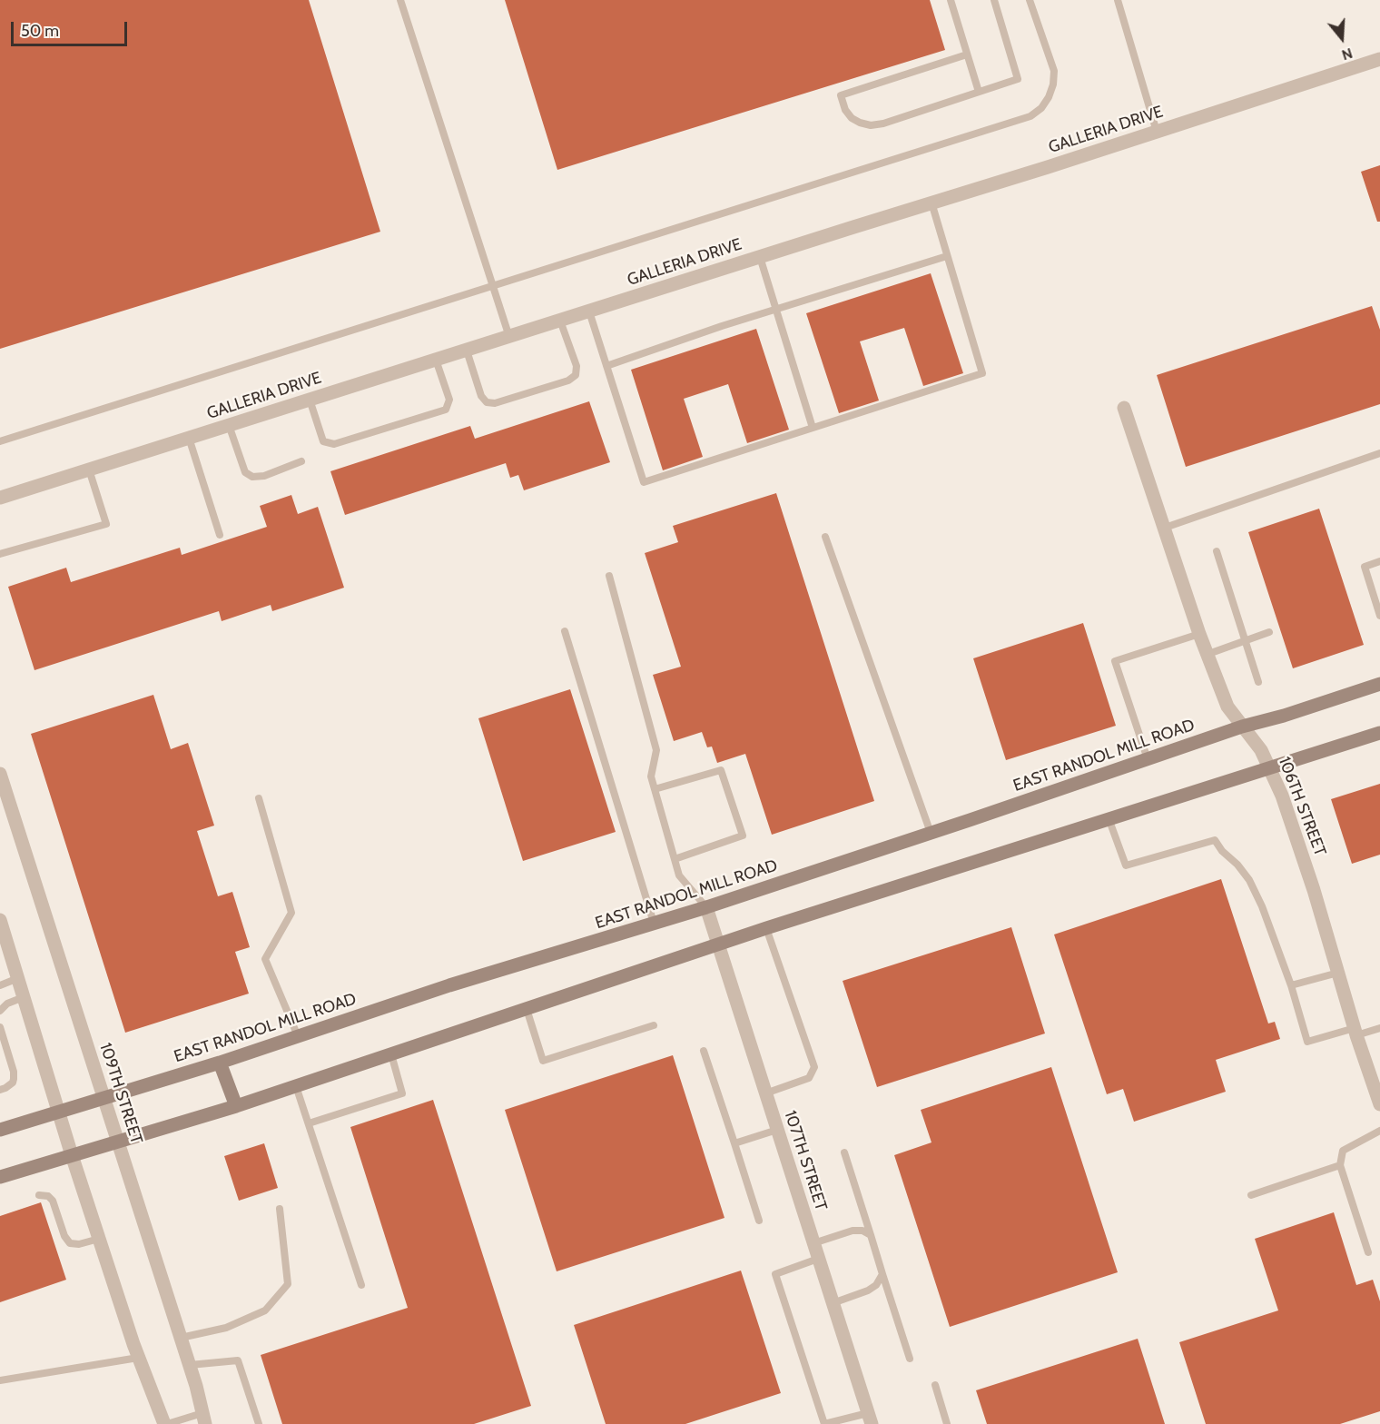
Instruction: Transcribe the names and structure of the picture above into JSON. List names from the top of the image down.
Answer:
{
  "streets": {
    "main road": ["EAST RANDOL MILL ROAD"],
    "street": [
      "GALLERIA DRIVE",
      "106TH STREET",
      "109TH STREET",
      "107TH STREET"
    ]
  },
  "crossings": [
    ["EAST RANDOL MILL ROAD", "106TH STREET"],
    ["EAST RANDOL MILL ROAD", "109TH STREET"],
    ["EAST RANDOL MILL ROAD", "107TH STREET"]
  ],
  "scale_bar": "50 m",
  "north": "bottom"
}
